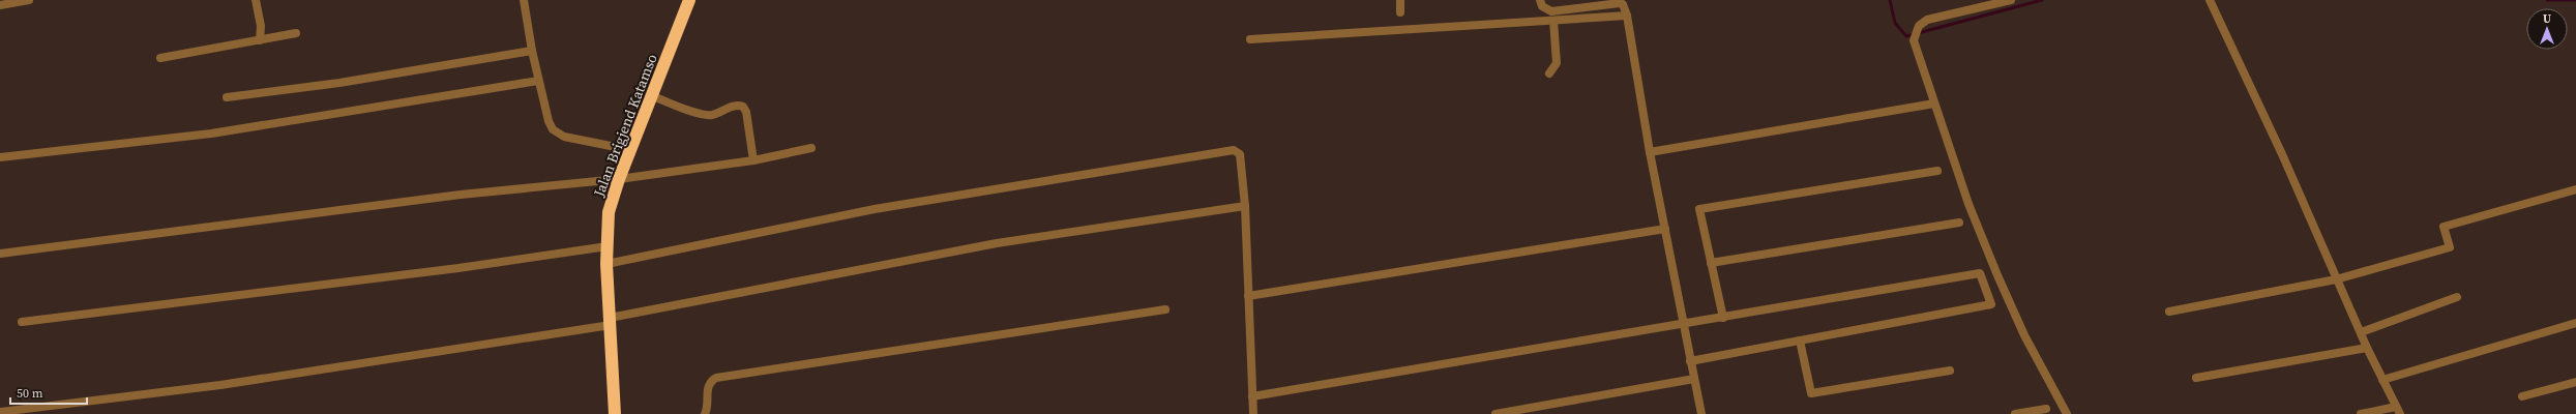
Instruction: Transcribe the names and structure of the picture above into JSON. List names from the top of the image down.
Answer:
{
  "streets": {
    "highway": ["Jalan Brigjend Katamso"]
  },
  "scale_bar": "50 m",
  "north": "top"
}
